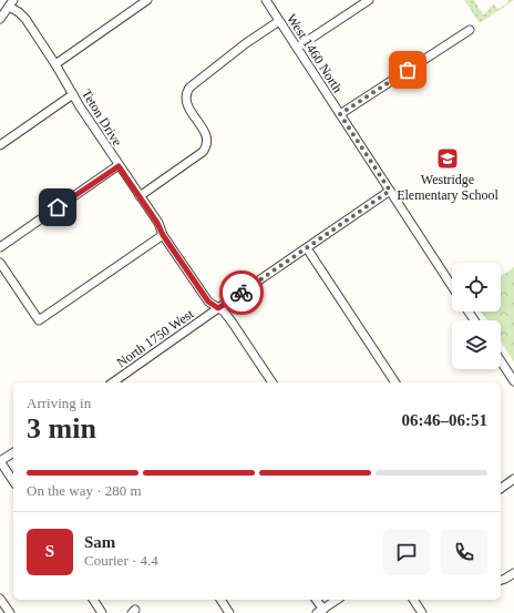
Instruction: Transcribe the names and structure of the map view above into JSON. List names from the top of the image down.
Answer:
{
  "streets": {
    "street": ["West 1460 North", "Teton Drive", "North 1750 West"]
  },
  "crossings": [
    ["West 1460 North", "North 1750 West"],
    ["Teton Drive", "North 1750 West"]
  ],
  "places": {
    "school or university": ["Westridge Elementary School"]
  },
  "page": {
    "heading": ["3 min", "Arriving in", "06:46–06:51"],
    "panel": ["Sam", "Courier · 4.4"],
    "bar": "On the way · 280 m",
    "round": "S"
  }
}
